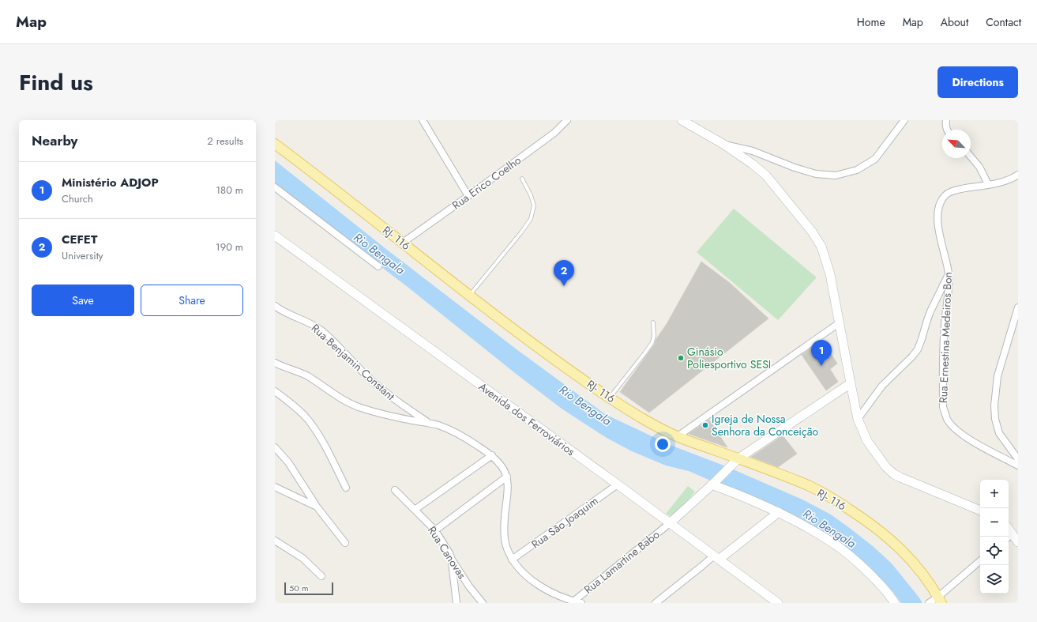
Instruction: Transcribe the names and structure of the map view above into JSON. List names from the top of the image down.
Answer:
{
  "streets": {
    "main road": ["RJ- 116", "Avenida dos Ferroviários"],
    "street": [
      "Rua Erico Coelho",
      "Rua Ernestina Medeiros Bon",
      "Rua Benjamin Constant",
      "Rua São Joaquim",
      "Rua Canovas",
      "Rua Lamartine Babo"
    ]
  },
  "crossings": [
    ["Rua Erico Coelho", "RJ- 116"],
    ["Rua Benjamin Constant", "Rua São Joaquim"],
    ["Rua Benjamin Constant", "Rua Lamartine Babo"],
    ["Avenida dos Ferroviários", "Rua São Joaquim"],
    ["Avenida dos Ferroviários", "Rua Lamartine Babo"]
  ],
  "water": ["Rio Bengala"],
  "places": ["Ginásio Poliesportivo SESI", "Igreja de Nossa Senhora da Conceição"],
  "scale_bar": "50 m",
  "north": "top left",
  "page": {
    "header": "Map",
    "nav": [
      "Home",
      "Map",
      "About",
      "Contact"
    ],
    "title": "Find us",
    "buttons": [
      "Directions",
      ["Save", "Share"]
    ],
    "heading": ["Nearby", "2 results"],
    "list": [
      {
        "mark": "1",
        "name": "Ministério ADJOP",
        "note": "Church",
        "value": "180 m"
      },
      {
        "mark": "2",
        "name": "CEFET",
        "note": "University",
        "value": "190 m"
      }
    ],
    "pins": ["2", "1"],
    "map_buttons": ["+", "−"],
    "scale": "50 m"
  }
}
